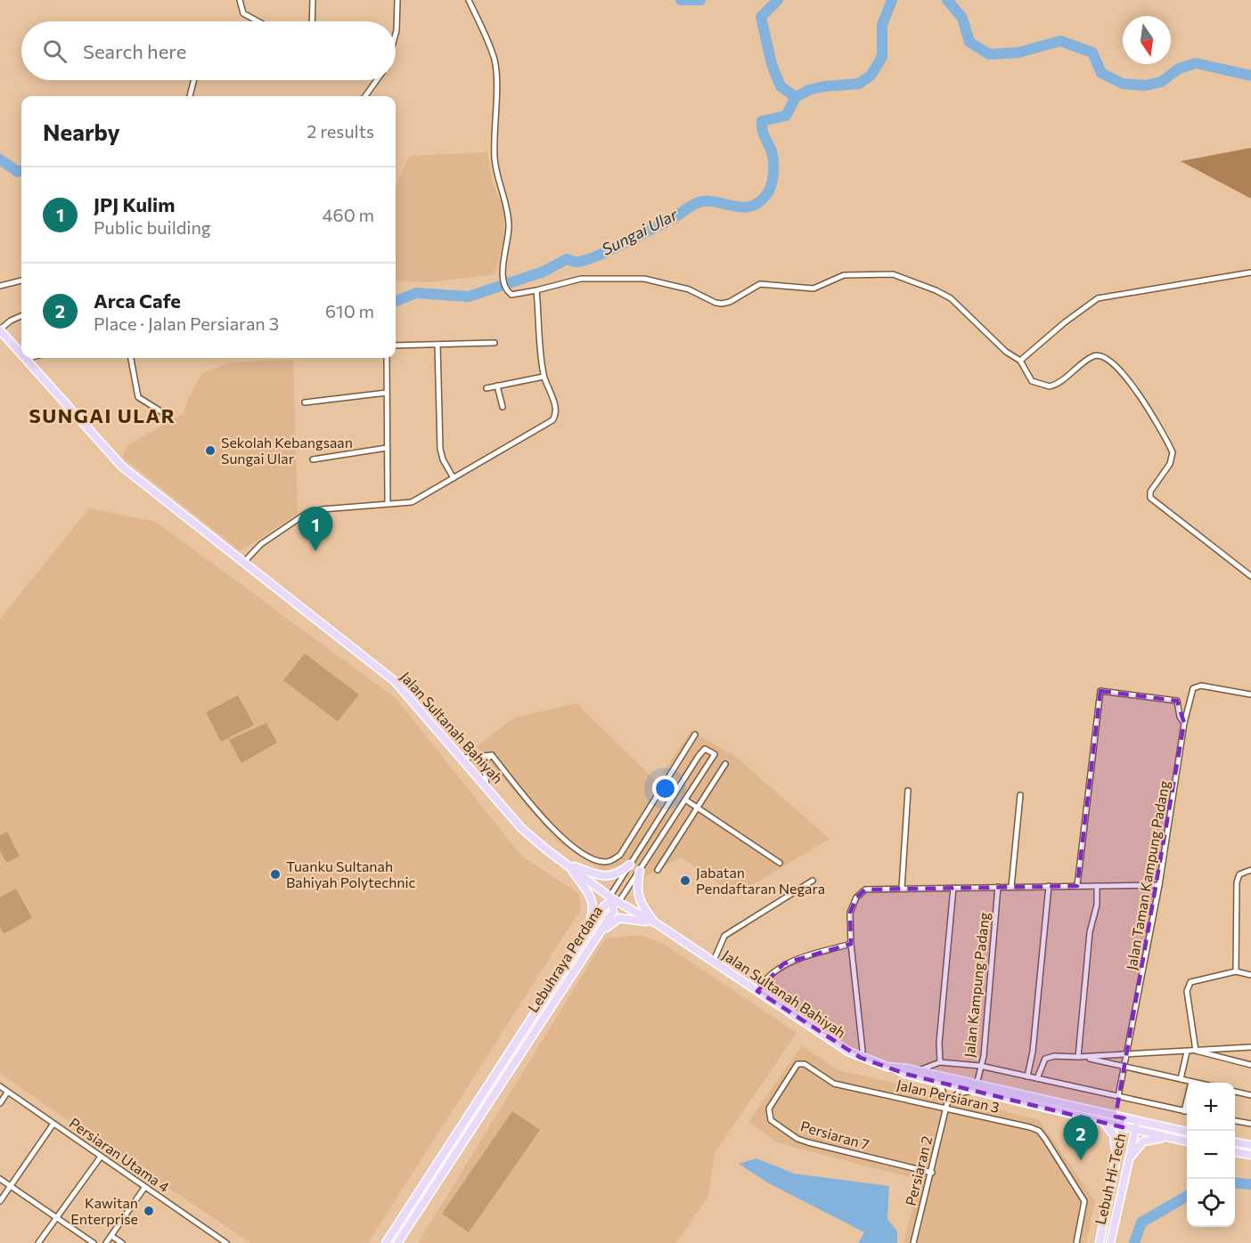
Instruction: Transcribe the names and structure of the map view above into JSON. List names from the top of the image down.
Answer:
{
  "streets": {
    "main road": ["Jalan Sultanah Bahiyah", "Lebuhraya Perdana", "Lebuh Hi-Tech"],
    "street": [
      "Jalan Taman Kampung Padang",
      "Jalan Kampung Padang",
      "Jalan Persiaran 3",
      "Persiaran 7",
      "Persiaran Utama 4",
      "Persiaran 2"
    ]
  },
  "crossings": [
    ["Jalan Sultanah Bahiyah", "Lebuhraya Perdana"],
    ["Jalan Sultanah Bahiyah", "Jalan Kampung Padang"],
    ["Jalan Sultanah Bahiyah", "Lebuh Hi-Tech"],
    ["Jalan Persiaran 3", "Persiaran 7"],
    ["Jalan Persiaran 3", "Persiaran 2"],
    ["Persiaran 7", "Persiaran 2"]
  ],
  "districts": ["SUNGAI ULAR"],
  "water": ["Sungai Ular"],
  "places": [
    "Sekolah Kebangsaan Sungai Ular",
    "Tuanku Sultanah Bahiyah Polytechnic",
    "Jabatan Pendaftaran Negara",
    "Kawitan Enterprise"
  ],
  "north": "bottom",
  "page": {
    "search": "Search here",
    "heading": ["Nearby", "2 results"],
    "list": [
      {
        "mark": "1",
        "name": "JPJ Kulim",
        "note": "Public building",
        "value": "460 m"
      },
      {
        "mark": "2",
        "name": "Arca Cafe",
        "note": "Place · Jalan Persiaran 3",
        "value": "610 m"
      }
    ],
    "pins": ["1", "2"],
    "map_buttons": ["+", "−"]
  }
}
